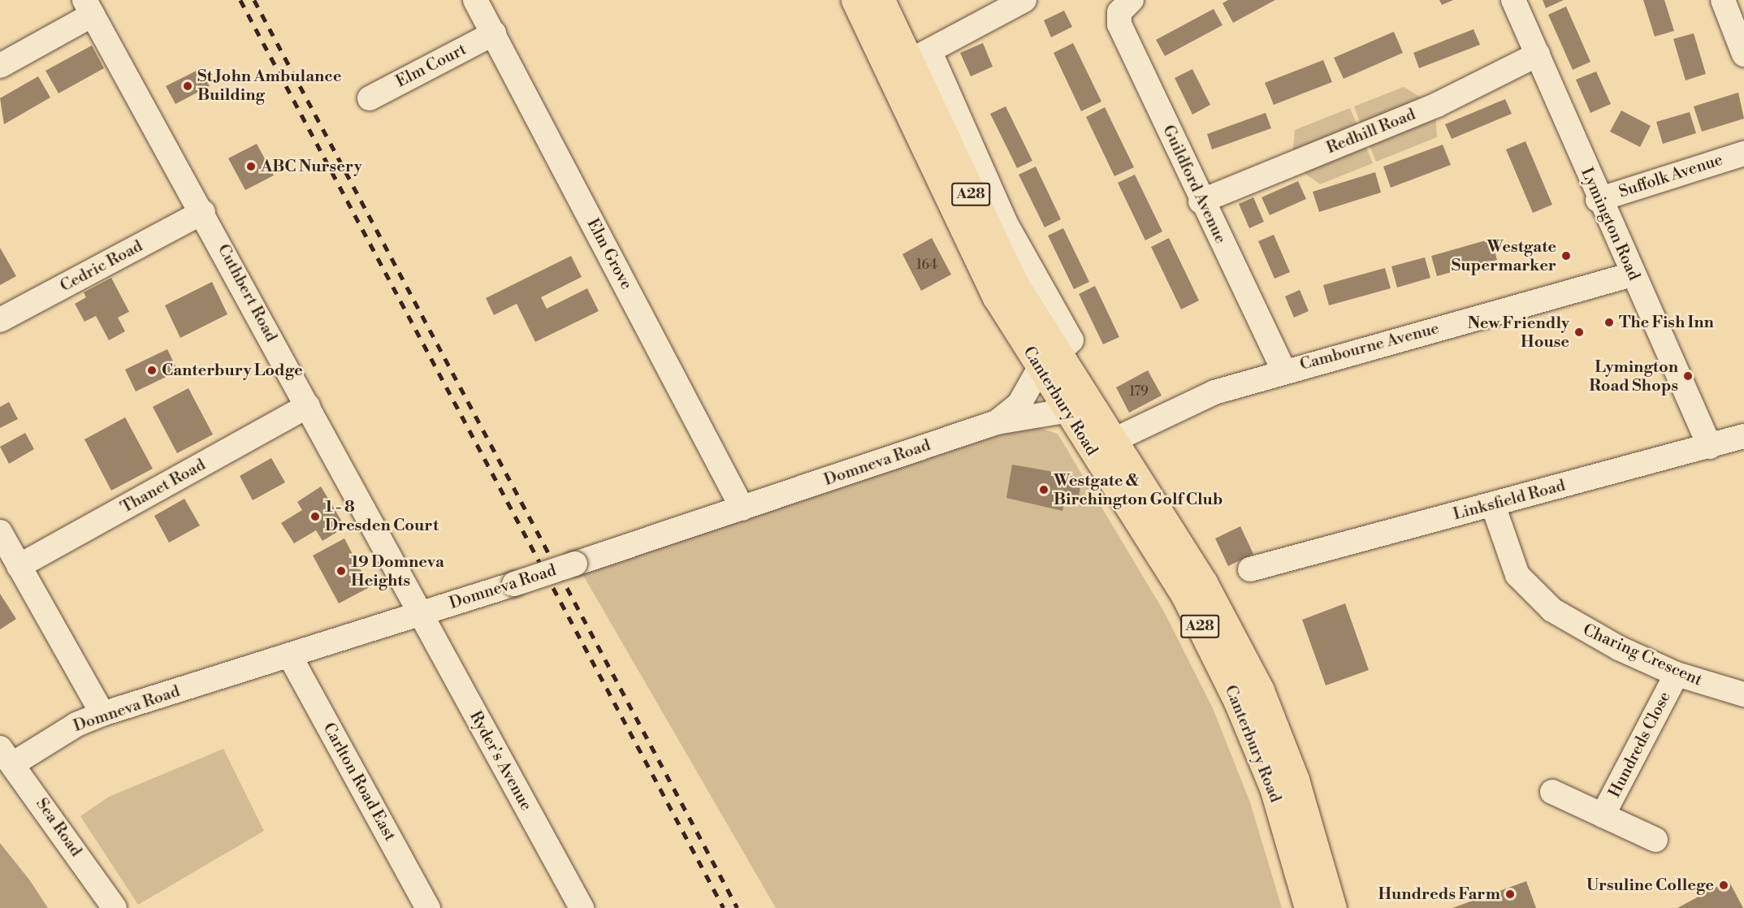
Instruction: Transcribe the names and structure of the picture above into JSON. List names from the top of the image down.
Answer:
{
  "streets": {
    "highway": ["A28", "Canterbury Road"],
    "street": [
      "Elm Court",
      "Redhill Road",
      "Suffolk Avenue",
      "Guildford Avenue",
      "Lymington Road",
      "Elm Grove",
      "Cedric Road",
      "Cuthbert Road",
      "Cambourne Avenue",
      "Domneva Road",
      "Thanet Road",
      "Linksfield Road",
      "Charing Crescent",
      "Hundreds Close",
      "Ryder's Avenue",
      "Carlton Road East",
      "Sea Road"
    ]
  },
  "crossings": [
    ["Elm Court", "Elm Grove"],
    ["Redhill Road", "Guildford Avenue"],
    ["Redhill Road", "Lymington Road"],
    ["Suffolk Avenue", "Lymington Road"],
    ["Guildford Avenue", "Cambourne Avenue"],
    ["Lymington Road", "Cambourne Avenue"],
    ["Lymington Road", "Linksfield Road"],
    ["Elm Grove", "Domneva Road"],
    ["Cedric Road", "Cuthbert Road"],
    ["Cuthbert Road", "Domneva Road"],
    ["Cuthbert Road", "Thanet Road"],
    ["Cuthbert Road", "Ryder's Avenue"],
    ["Cambourne Avenue", "Canterbury Road"],
    ["Canterbury Road", "Domneva Road"],
    ["Domneva Road", "Ryder's Avenue"],
    ["Domneva Road", "Carlton Road East"],
    ["Domneva Road", "Sea Road"],
    ["Linksfield Road", "Charing Crescent"],
    ["Charing Crescent", "Hundreds Close"]
  ],
  "places": [
    "St John Ambulance Building",
    "ABC Nursery",
    "Westgate Supermarker",
    "The Fish Inn",
    "New Friendly House",
    "Canterbury Lodge",
    "Lymington Road Shops",
    "Westgate & Birchington Golf Club",
    "1 - 8 Dresden Court",
    "19 Domneva Heights",
    "Ursuline College",
    "Hundreds Farm"
  ],
  "house_numbers": ["164", "179"]
}
